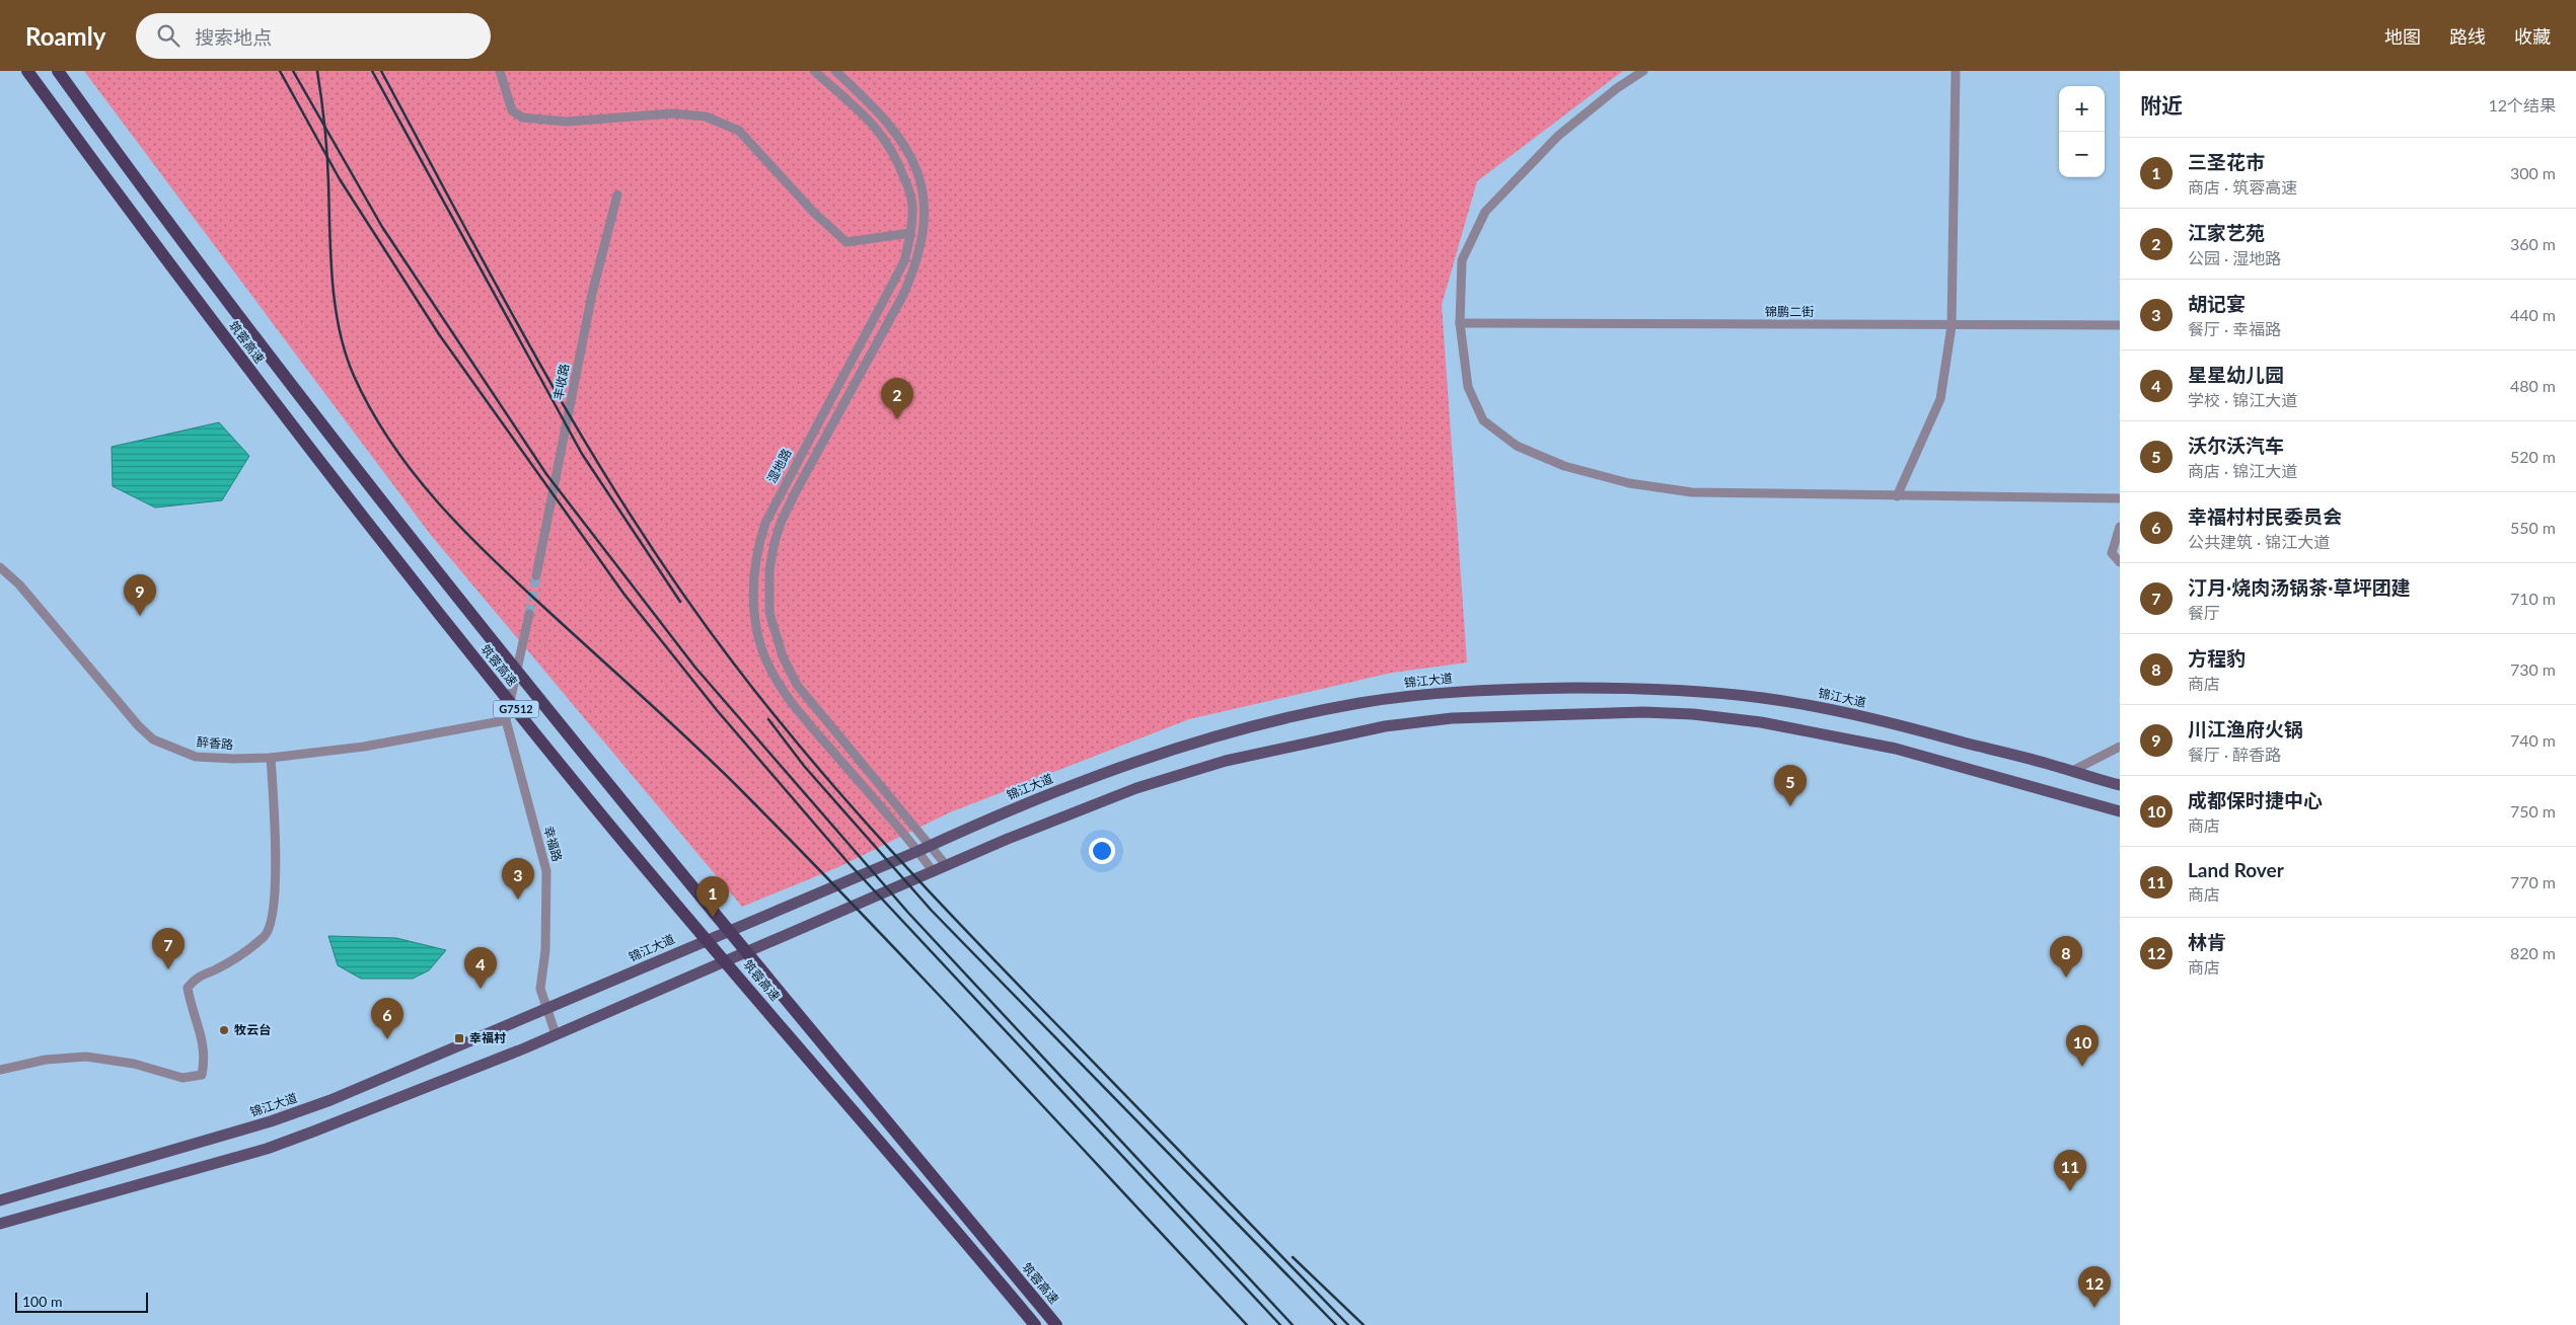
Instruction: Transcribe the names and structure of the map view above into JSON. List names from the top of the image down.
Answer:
{
  "streets": {
    "highway": ["筑蓉高速", "G7512"],
    "main road": ["锦江大道"],
    "street": [
      "锦鹏二街",
      "丰收路",
      "湿地路",
      "醉香路",
      "幸福路"
    ]
  },
  "crossings": [
    ["湿地路", "锦江大道"],
    ["锦江大道", "幸福路"],
    ["醉香路", "幸福路"]
  ],
  "places": {
    "other": ["牧云台"],
    "transit": ["幸福村"]
  },
  "scale_bar": "100 m",
  "page": {
    "header": "Roamly",
    "search": "搜索地点",
    "nav": ["地图", "路线", "收藏"],
    "heading": ["附近", "12个结果"],
    "map_buttons": ["+", "−"],
    "list": [
      {
        "mark": "1",
        "name": "三圣花市",
        "note": "商店 · 筑蓉高速",
        "value": "300 m"
      },
      {
        "mark": "2",
        "name": "江家艺苑",
        "note": "公园 · 湿地路",
        "value": "360 m"
      },
      {
        "mark": "3",
        "name": "胡记宴",
        "note": "餐厅 · 幸福路",
        "value": "440 m"
      },
      {
        "mark": "4",
        "name": "星星幼儿园",
        "note": "学校 · 锦江大道",
        "value": "480 m"
      },
      {
        "mark": "5",
        "name": "沃尔沃汽车",
        "note": "商店 · 锦江大道",
        "value": "520 m"
      },
      {
        "mark": "6",
        "name": "幸福村村民委员会",
        "note": "公共建筑 · 锦江大道",
        "value": "550 m"
      },
      {
        "mark": "7",
        "name": "汀月·烧肉汤锅茶·草坪团建",
        "note": "餐厅",
        "value": "710 m"
      },
      {
        "mark": "8",
        "name": "方程豹",
        "note": "商店",
        "value": "730 m"
      },
      {
        "mark": "9",
        "name": "川江渔府火锅",
        "note": "餐厅 · 醉香路",
        "value": "740 m"
      },
      {
        "mark": "10",
        "name": "成都保时捷中心",
        "note": "商店",
        "value": "750 m"
      },
      {
        "mark": "11",
        "name": "Land Rover",
        "note": "商店",
        "value": "770 m"
      },
      {
        "mark": "12",
        "name": "林肯",
        "note": "商店",
        "value": "820 m"
      }
    ],
    "pins": [
      "2",
      "9",
      "5",
      "3",
      "1",
      "7",
      "8",
      "4",
      "6",
      "10",
      "11",
      "12"
    ],
    "scale": "100 m"
  }
}
